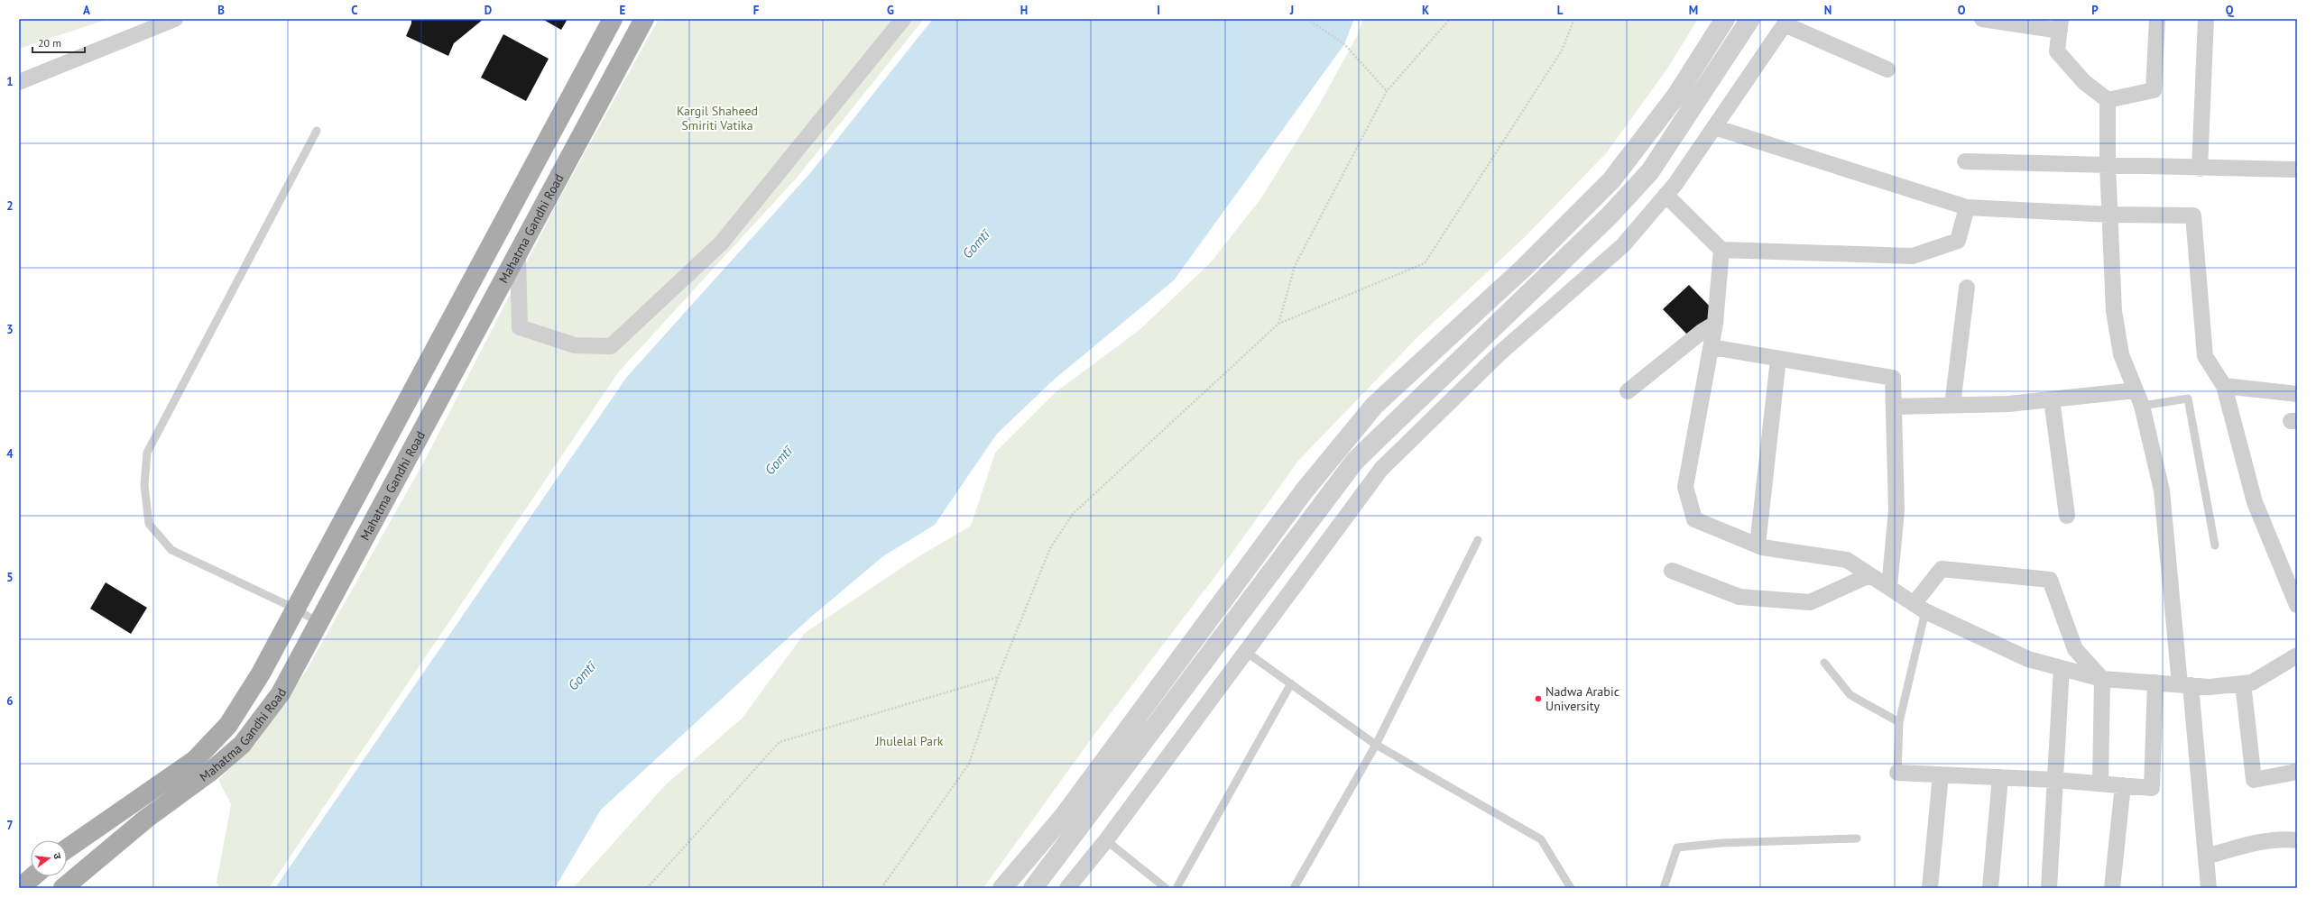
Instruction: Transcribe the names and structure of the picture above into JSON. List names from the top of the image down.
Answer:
{
  "streets": {
    "main road": ["Mahatma Gandhi Road"]
  },
  "water": ["Gomtī"],
  "parks": ["Kargil Shaheed Smiriti Vatika", "Jhulelal Park"],
  "places": ["Nadwa Arabic University"],
  "scale_bar": "20 m",
  "north": "right",
  "grid": {
    "columns": [
      "A",
      "B",
      "C",
      "D",
      "E",
      "F",
      "G",
      "H",
      "I",
      "J",
      "K",
      "L",
      "M",
      "N",
      "O",
      "P",
      "Q"
    ],
    "rows": [
      "1",
      "2",
      "3",
      "4",
      "5",
      "6",
      "7"
    ]
  }
}
